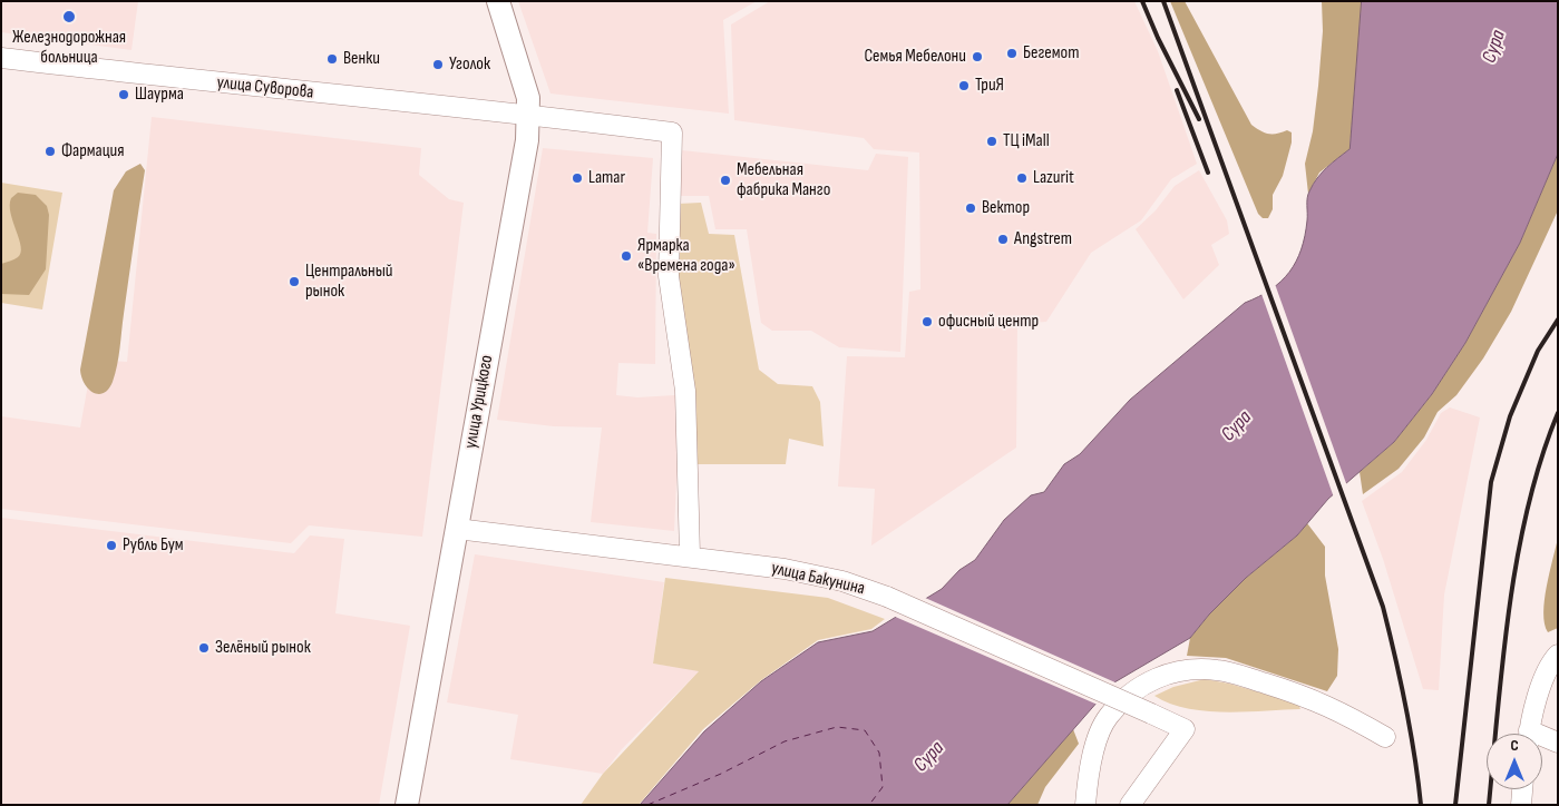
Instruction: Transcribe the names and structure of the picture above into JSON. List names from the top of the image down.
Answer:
{
  "streets": {
    "main road": ["улица Суворова", "улица Урицкого", "улица Бакунина"]
  },
  "crossings": [
    ["улица Суворова", "улица Урицкого"],
    ["улица Суворова", "улица Бакунина"],
    ["улица Урицкого", "улица Бакунина"]
  ],
  "water": ["Сура"],
  "places": [
    "Железнодорожная больница",
    "Бегемот",
    "Семья Мебелони",
    "Венки",
    "Уголок",
    "ТриЯ",
    "Шаурма",
    "ТЦ iMall",
    "Фармация",
    "Lamar",
    "Lazurit",
    "Мебельная фабрика Манго",
    "Вектор",
    "Angstrem",
    "Ярмарка «Времена года»",
    "Центральный рынок",
    "офисный центр",
    "Рубль Бум",
    "Зелёный рынок"
  ],
  "north": "top"
}
